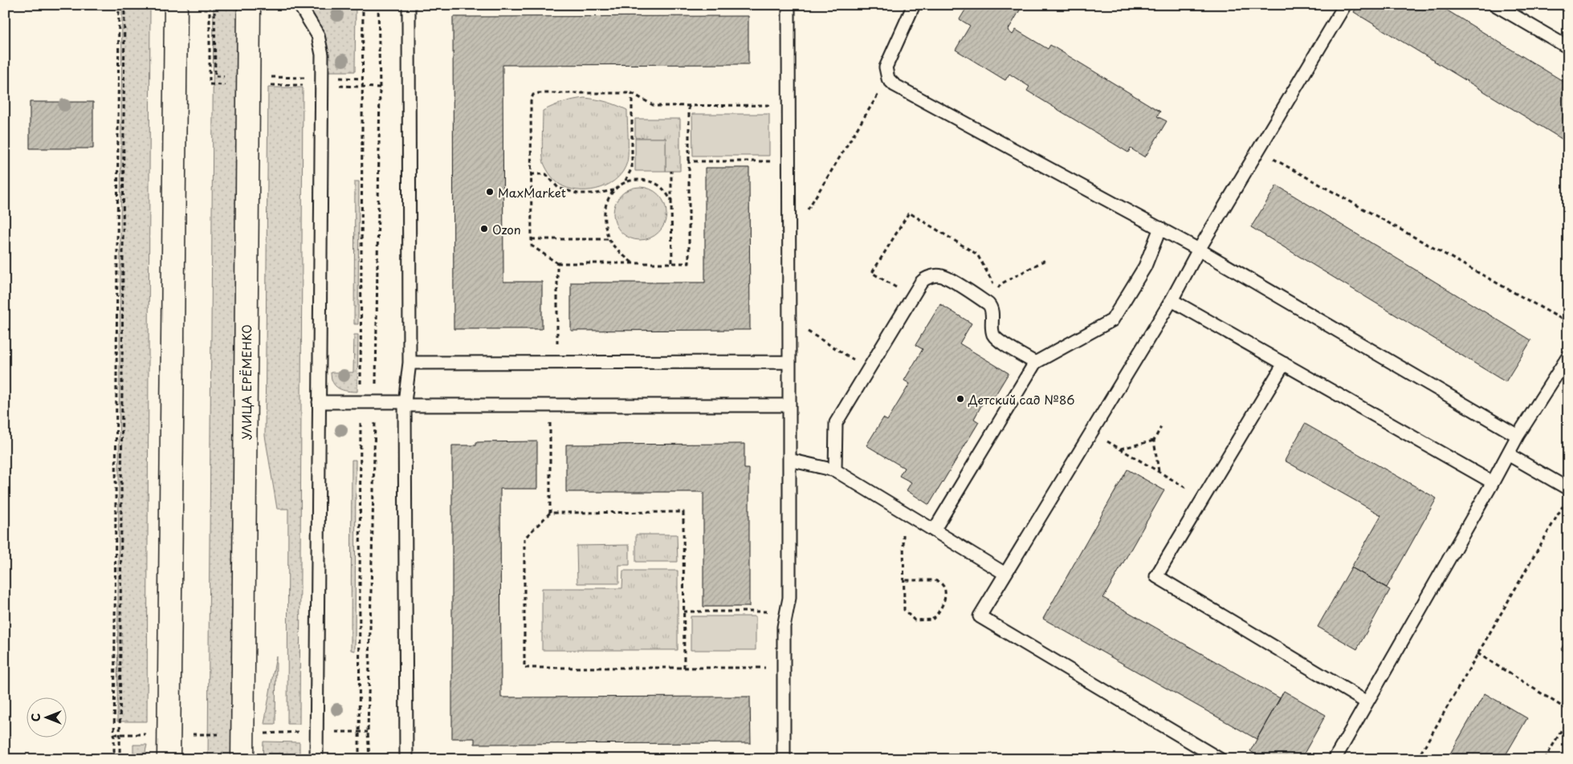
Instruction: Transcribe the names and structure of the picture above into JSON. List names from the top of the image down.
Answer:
{
  "streets": {
    "street": ["УЛИЦА ЕРЁМЕНКО"]
  },
  "places": ["MaxMarket", "Ozon", "Детский сад №86"],
  "north": "left"
}
